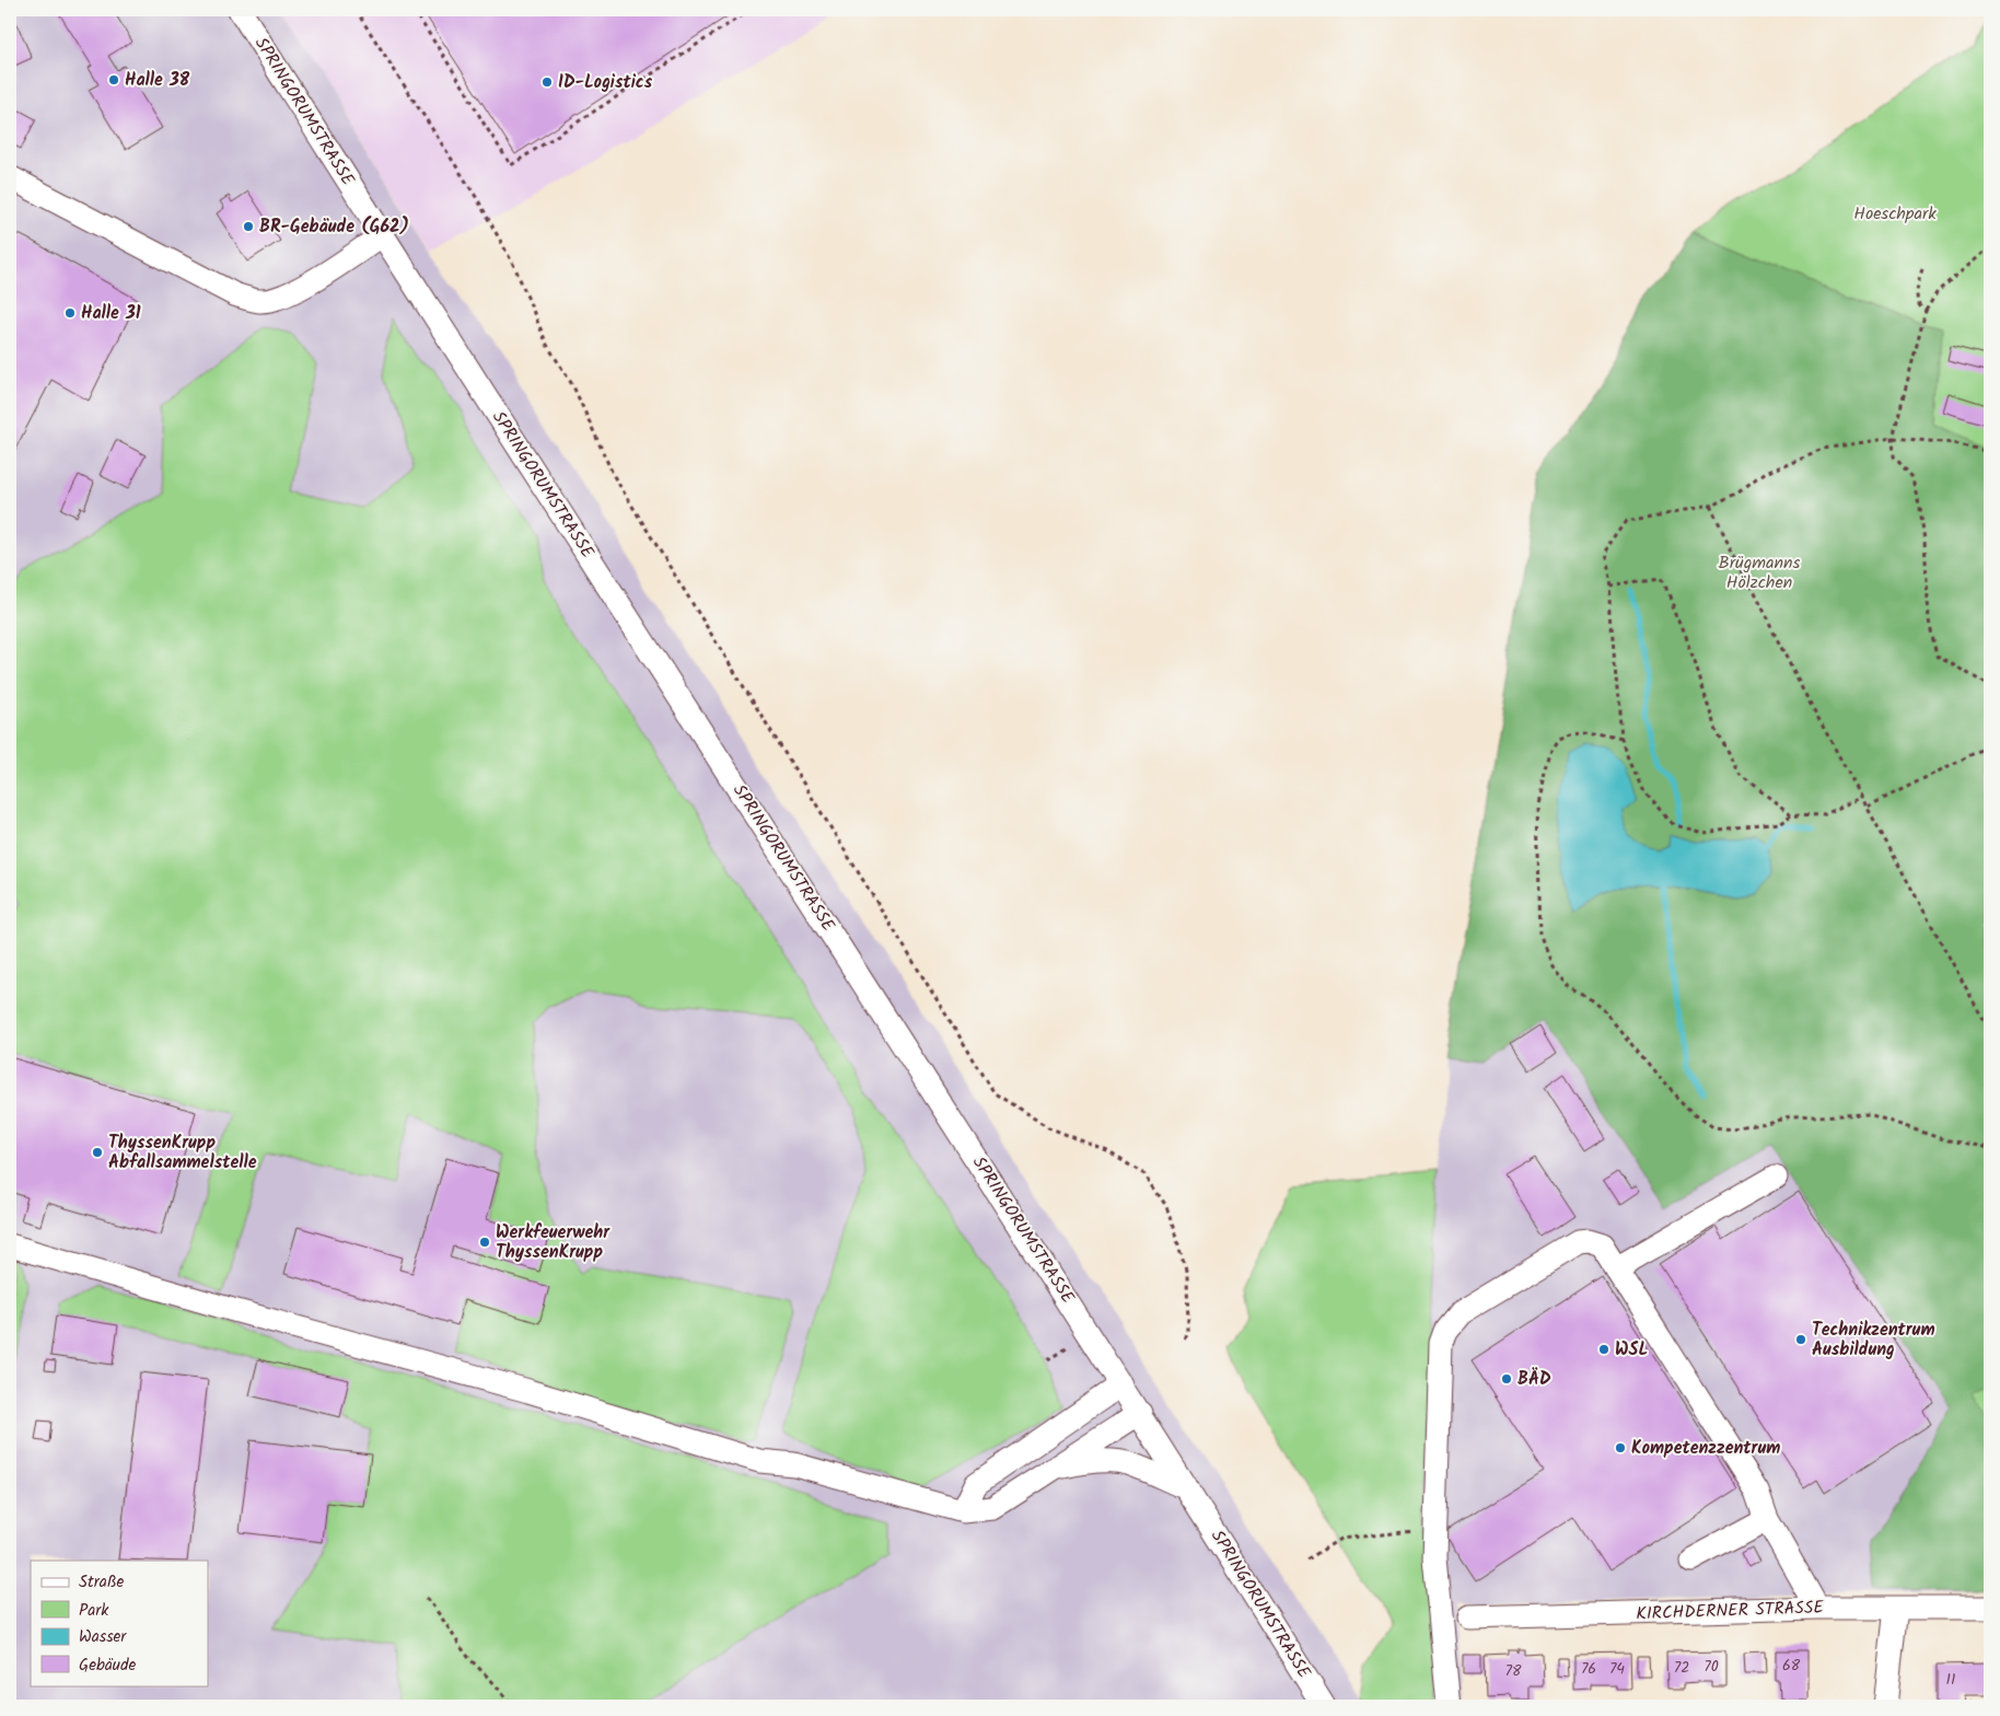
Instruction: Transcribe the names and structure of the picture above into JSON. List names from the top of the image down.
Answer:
{
  "streets": {
    "street": ["SPRINGORUMSTRASSE", "KIRCHDERNER STRASSE"]
  },
  "parks": ["Hoeschpark", "Brügmanns Hölzchen"],
  "places": [
    "Halle 38",
    "ID-Logistics",
    "BR-Gebäude (G62)",
    "Halle 31",
    "ThyssenKrupp Abfallsammelstelle",
    "Werkfeuerwehr ThyssenKrupp",
    "Technikzentrum Ausbildung",
    "WSL",
    "BÄD",
    "Kompetenzzentrum"
  ],
  "house_numbers": [
    "68",
    "70",
    "72",
    "76",
    "74",
    "78",
    "11"
  ],
  "legend": [
    "Straße",
    "Park",
    "Wasser",
    "Gebäude"
  ]
}
